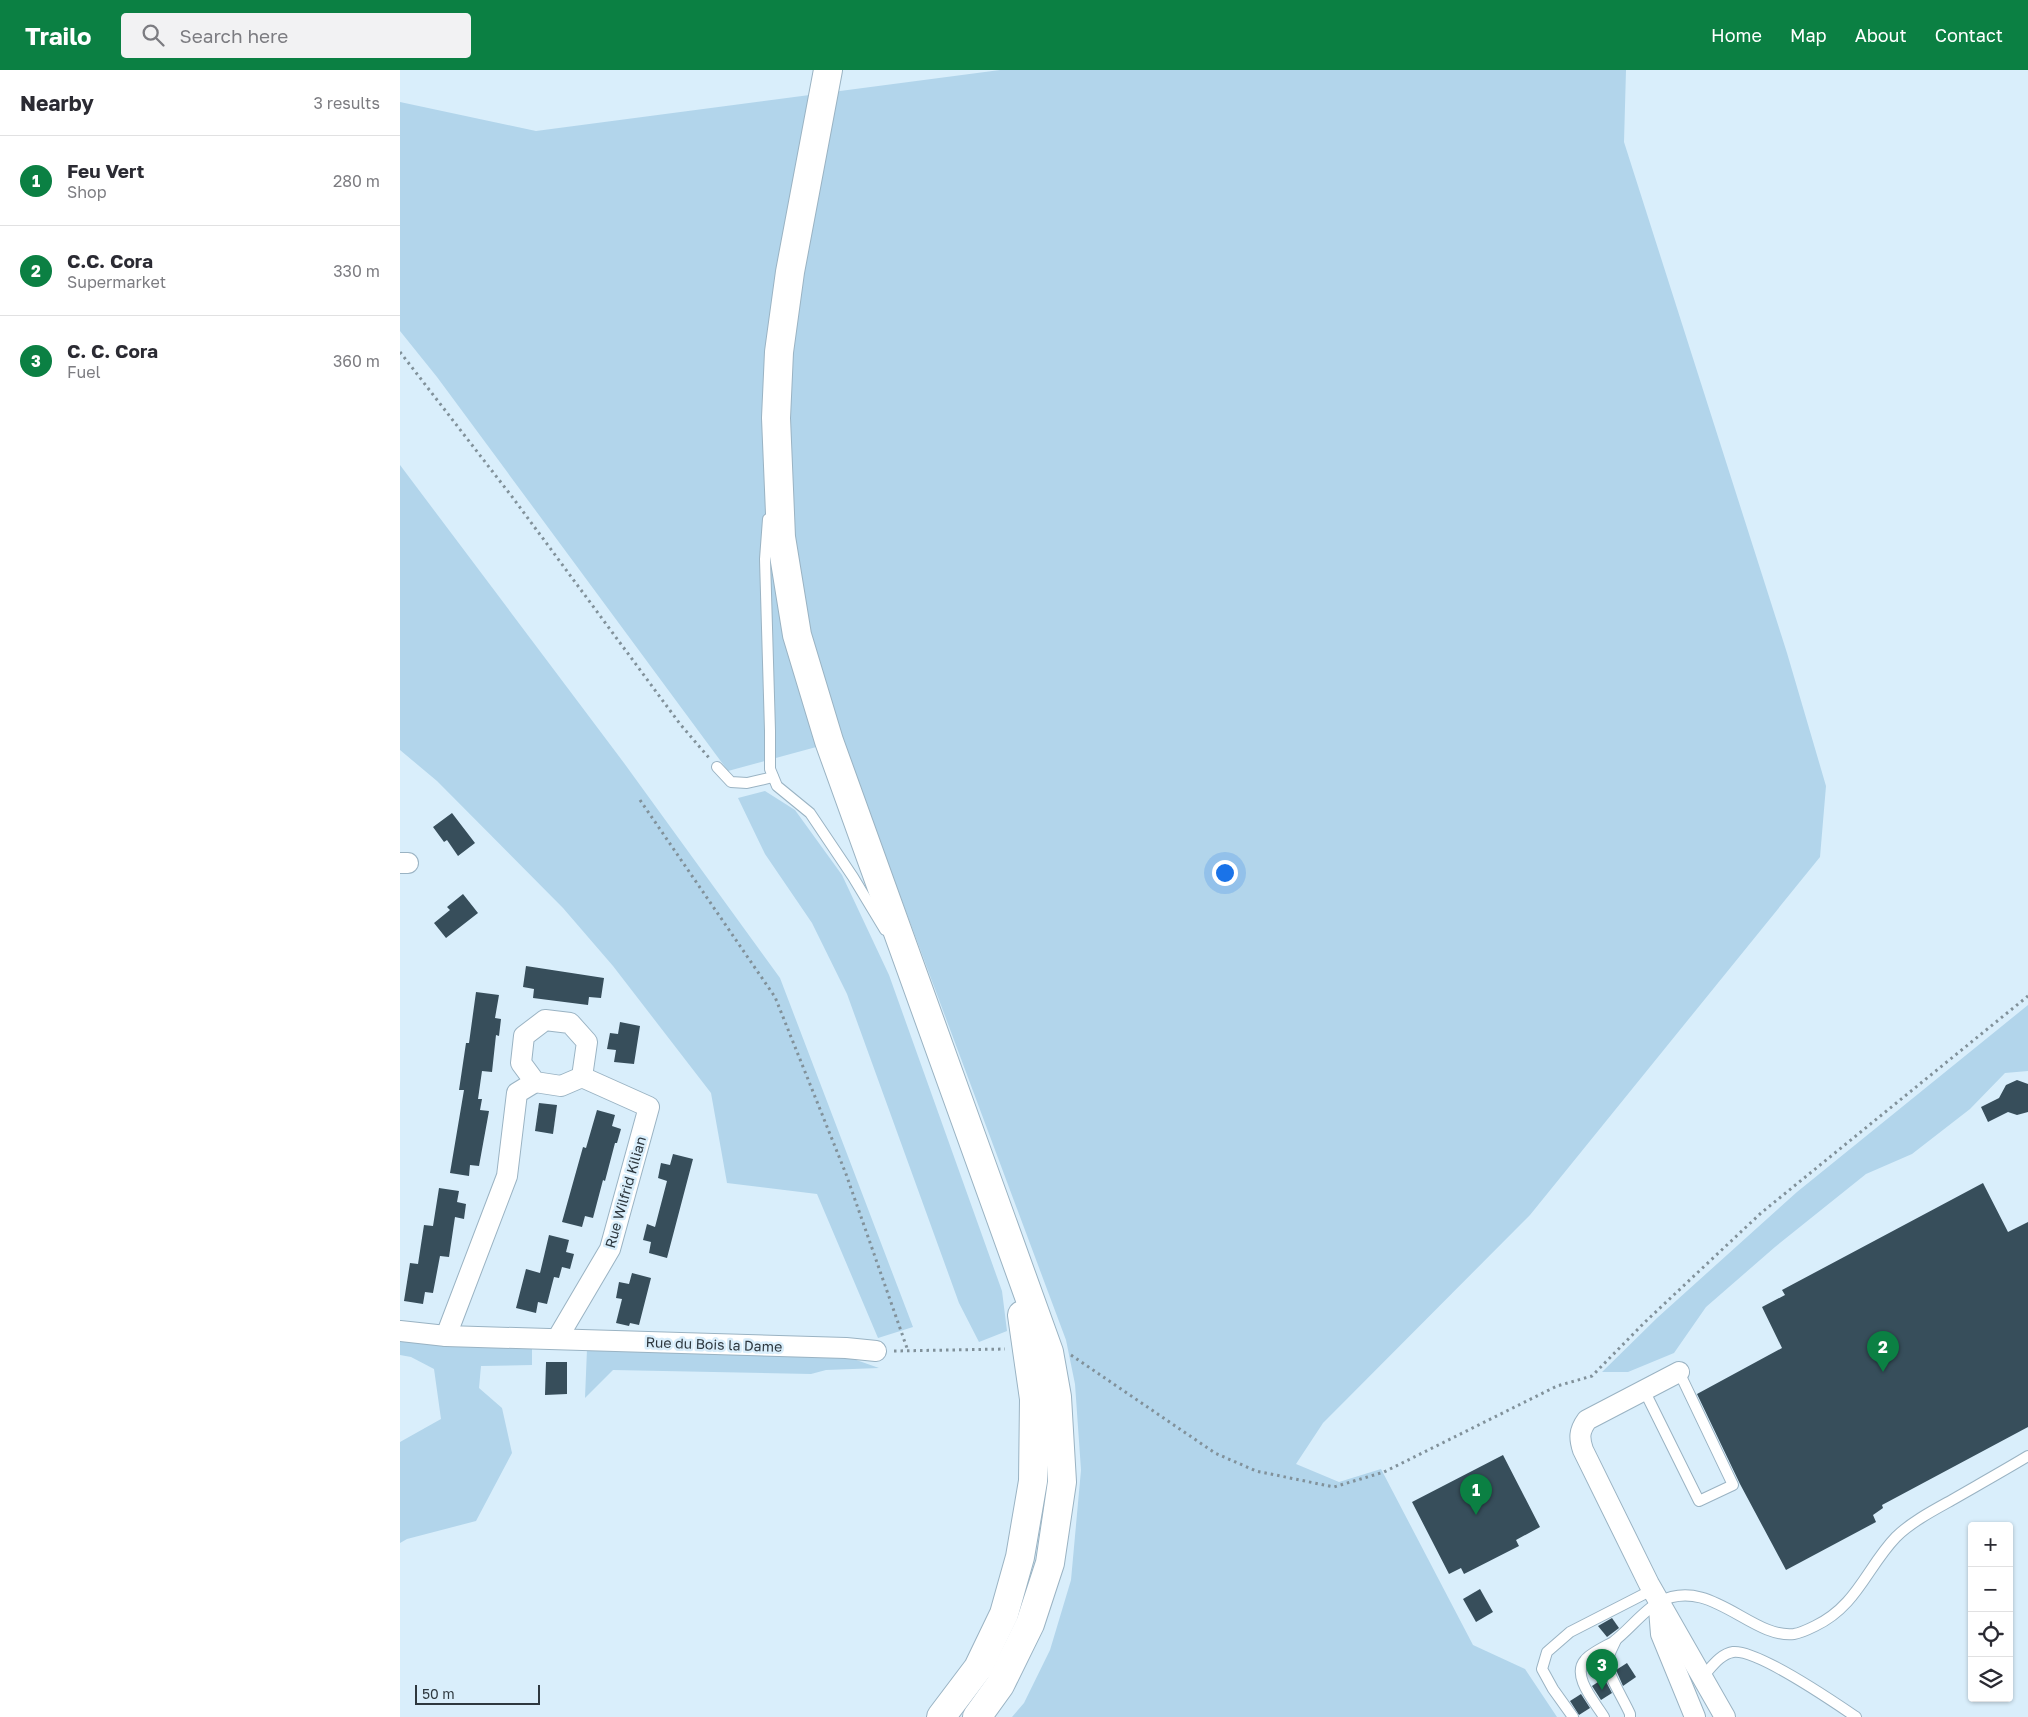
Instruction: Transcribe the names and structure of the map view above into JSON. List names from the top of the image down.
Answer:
{
  "streets": {
    "street": ["Rue Wilfrid Kilian", "Rue du Bois la Dame"]
  },
  "crossings": [
    ["Rue Wilfrid Kilian", "Rue du Bois la Dame"]
  ],
  "scale_bar": "50 m",
  "page": {
    "header": "Trailo",
    "search": "Search here",
    "nav": [
      "Home",
      "Map",
      "About",
      "Contact"
    ],
    "heading": ["Nearby", "3 results"],
    "list": [
      {
        "mark": "1",
        "name": "Feu Vert",
        "note": "Shop",
        "value": "280 m"
      },
      {
        "mark": "2",
        "name": "C.C. Cora",
        "note": "Supermarket",
        "value": "330 m"
      },
      {
        "mark": "3",
        "name": "C. C. Cora",
        "note": "Fuel",
        "value": "360 m"
      }
    ],
    "pins": ["2", "1", "3"],
    "map_buttons": ["+", "−"],
    "scale": "50 m"
  }
}
